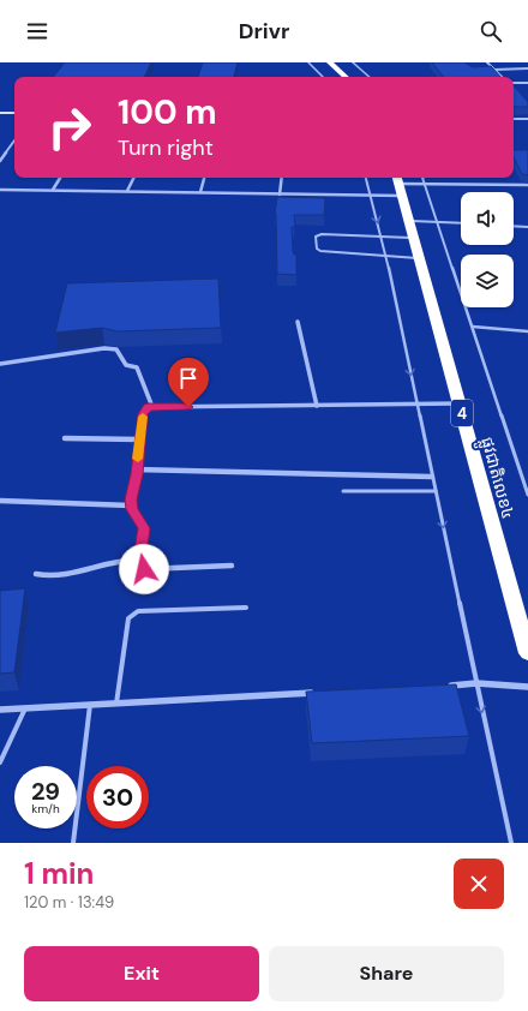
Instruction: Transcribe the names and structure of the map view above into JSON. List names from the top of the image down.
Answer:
{
  "streets": {
    "highway": ["4", "ផ្លូវជាតិលេខ៤"]
  },
  "page": {
    "header": "Drivr",
    "turn": ["100 m", "Turn right"],
    "speed": "29 km/h",
    "limit": "30",
    "heading": ["1 min", "120 m · 13:49"],
    "buttons": ["Exit", "Share"]
  }
}
